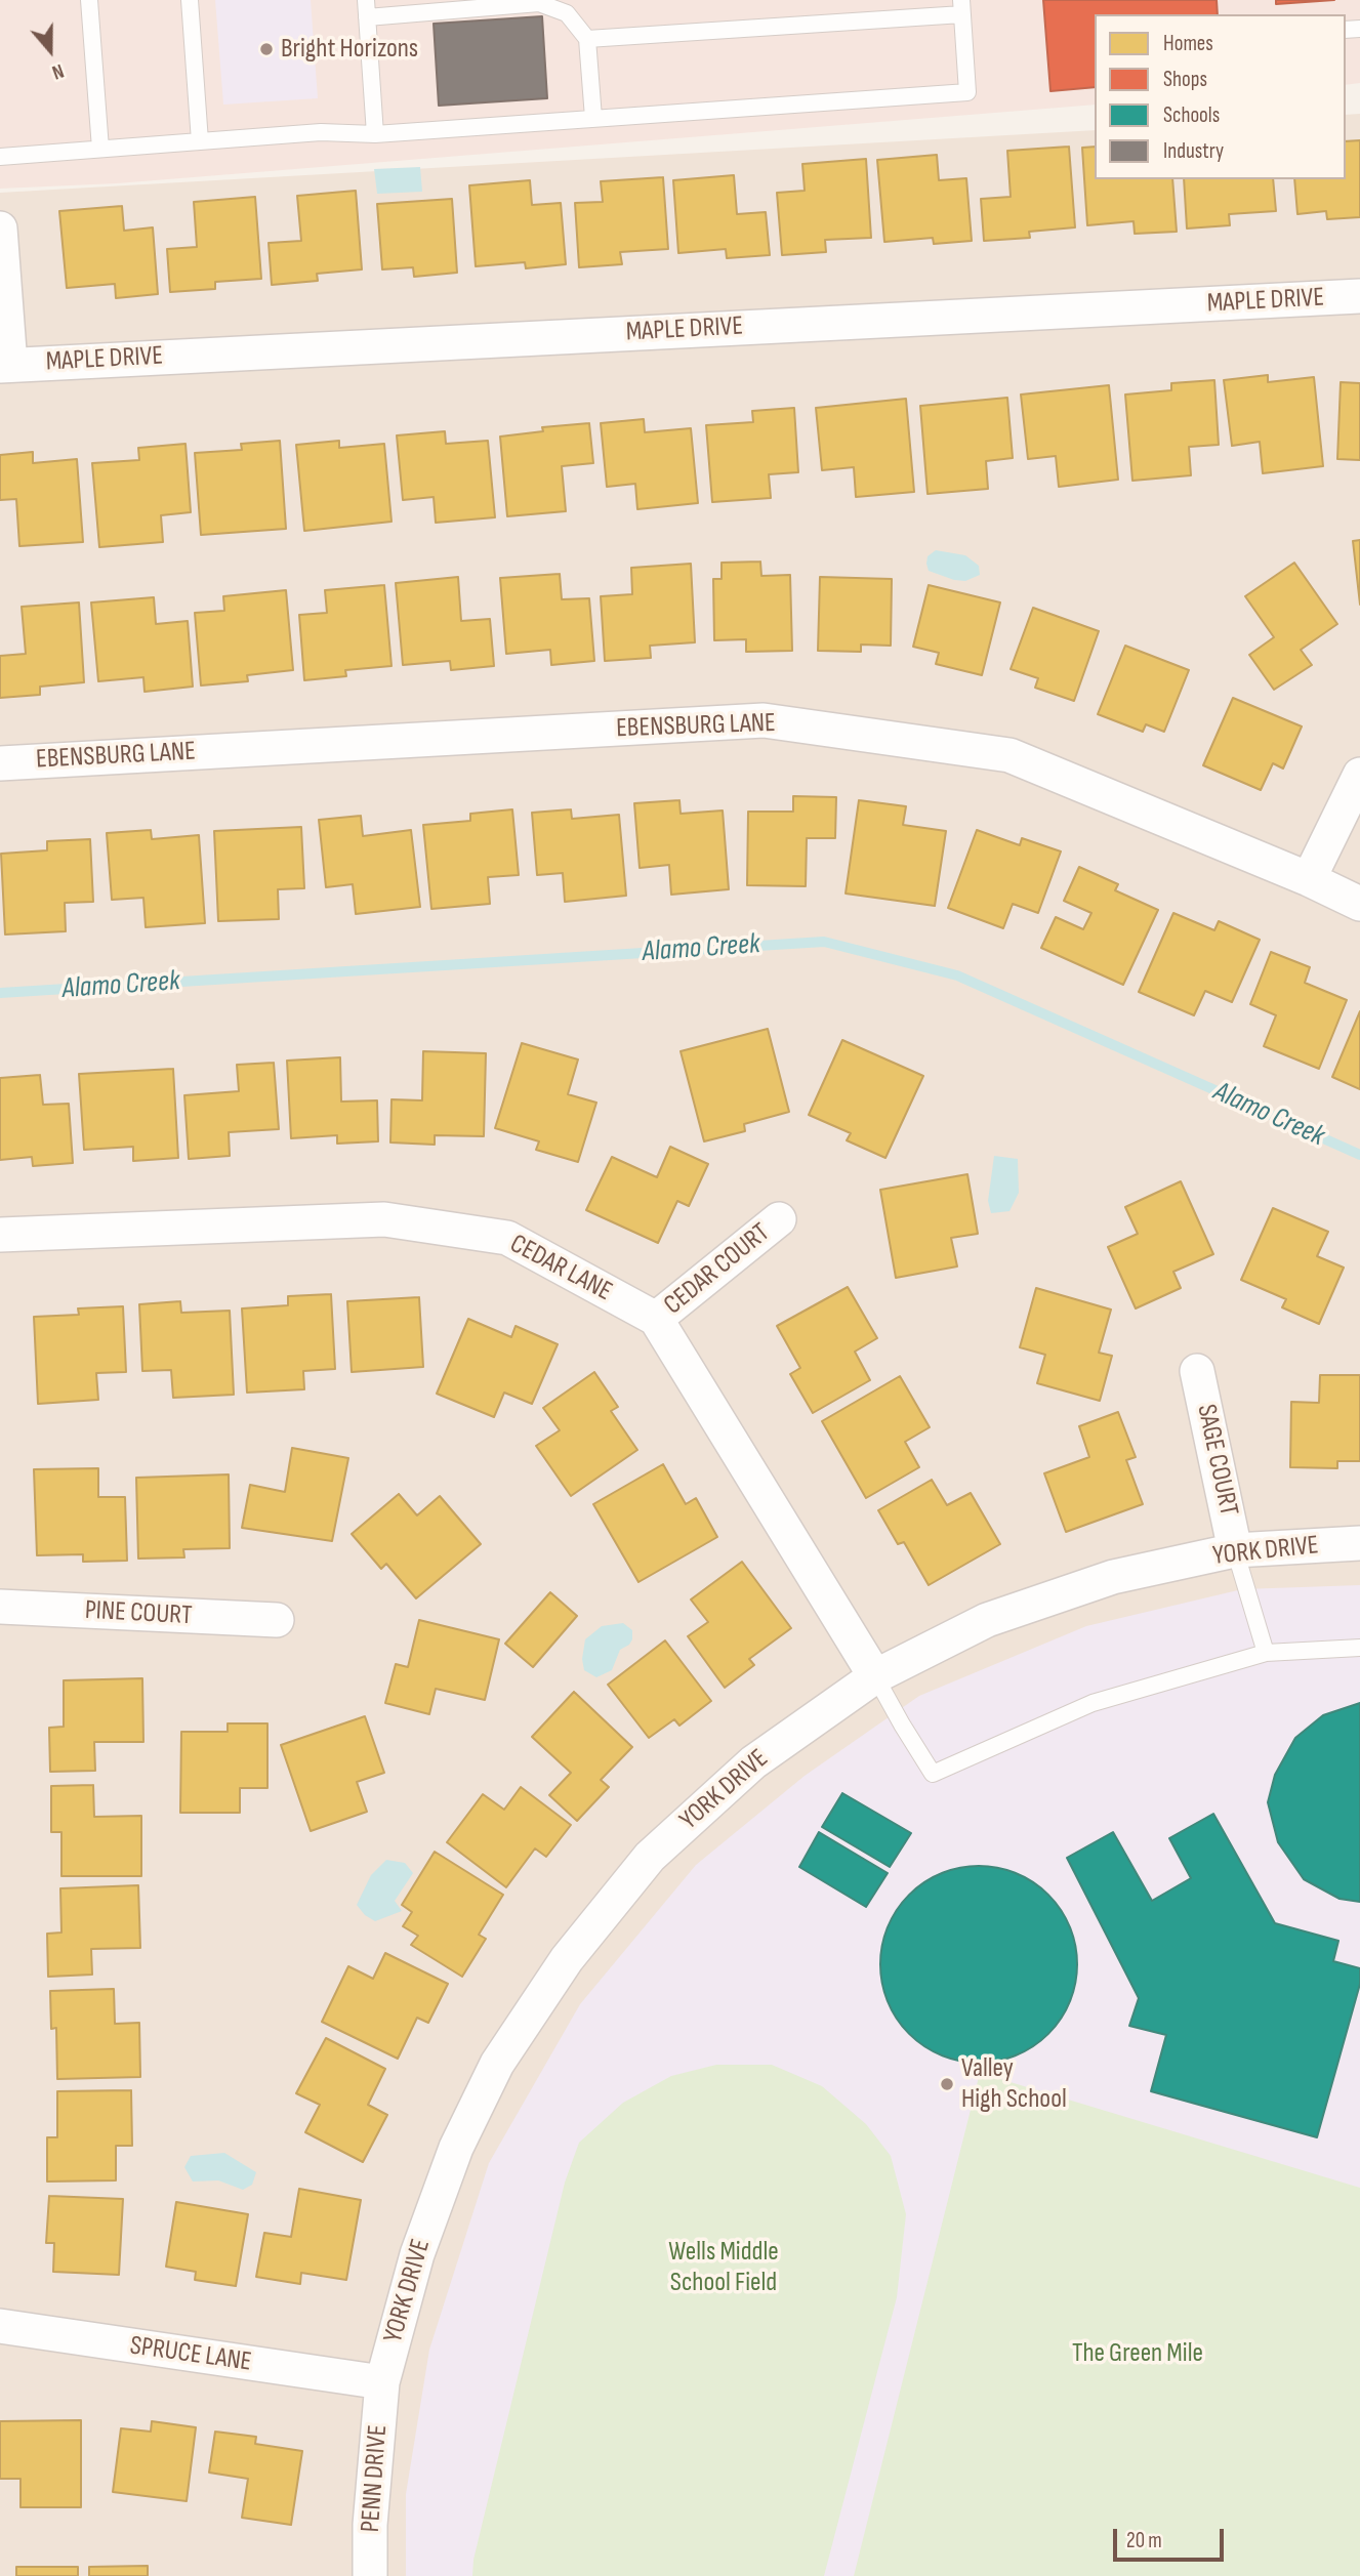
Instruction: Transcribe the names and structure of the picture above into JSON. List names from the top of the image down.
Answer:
{
  "streets": {
    "street": [
      "MAPLE DRIVE",
      "EBENSBURG LANE",
      "CEDAR LANE",
      "CEDAR COURT",
      "SAGE COURT",
      "YORK DRIVE",
      "PINE COURT",
      "SPRUCE LANE",
      "PENN DRIVE"
    ]
  },
  "crossings": [
    ["CEDAR LANE", "CEDAR COURT"],
    ["CEDAR LANE", "YORK DRIVE"],
    ["SAGE COURT", "YORK DRIVE"],
    ["YORK DRIVE", "SPRUCE LANE"],
    ["YORK DRIVE", "PENN DRIVE"],
    ["SPRUCE LANE", "PENN DRIVE"]
  ],
  "water": ["Alamo Creek"],
  "parks": ["Wells Middle School Field", "The Green Mile"],
  "places": ["Bright Horizons", "Valley High School"],
  "legend": [
    "Homes",
    "Shops",
    "Schools",
    "Industry"
  ],
  "scale_bar": "20 m",
  "north": "bottom"
}
